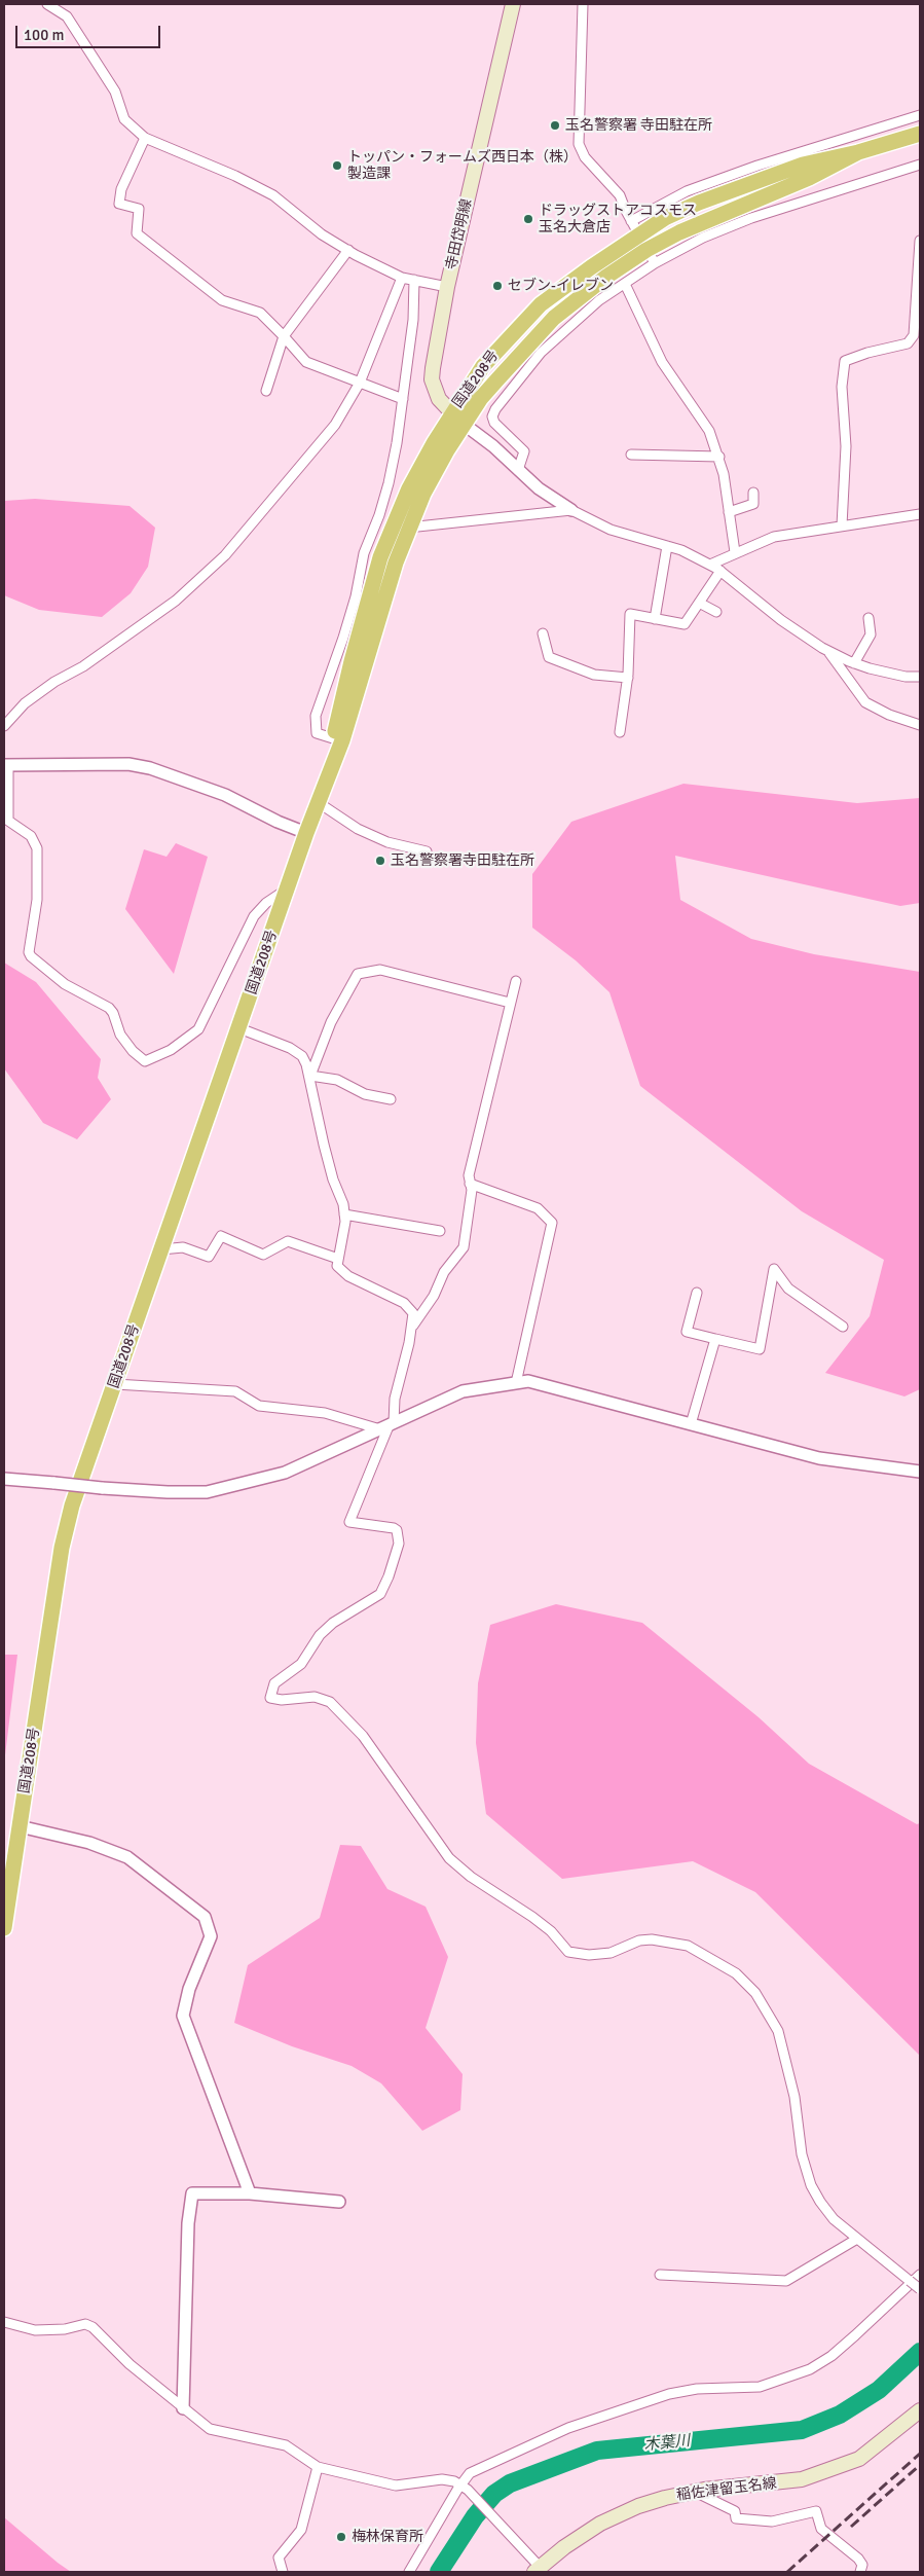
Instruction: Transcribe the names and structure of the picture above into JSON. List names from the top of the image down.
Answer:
{
  "streets": {
    "highway": ["国道208号"],
    "main road": ["寺田岱明線", "稲佐津留玉名線"]
  },
  "crossings": [
    ["寺田岱明線", "国道208号"]
  ],
  "water": ["木葉川"],
  "places": [
    "玉名警察署 寺田駐在所",
    "トッパン・フォームズ西日本（株） 製造課",
    "ドラッグストアコスモス 玉名大倉店",
    "セブン-イレブン",
    "玉名警察署寺田駐在所",
    "梅林保育所"
  ],
  "scale_bar": "100 m"
}
